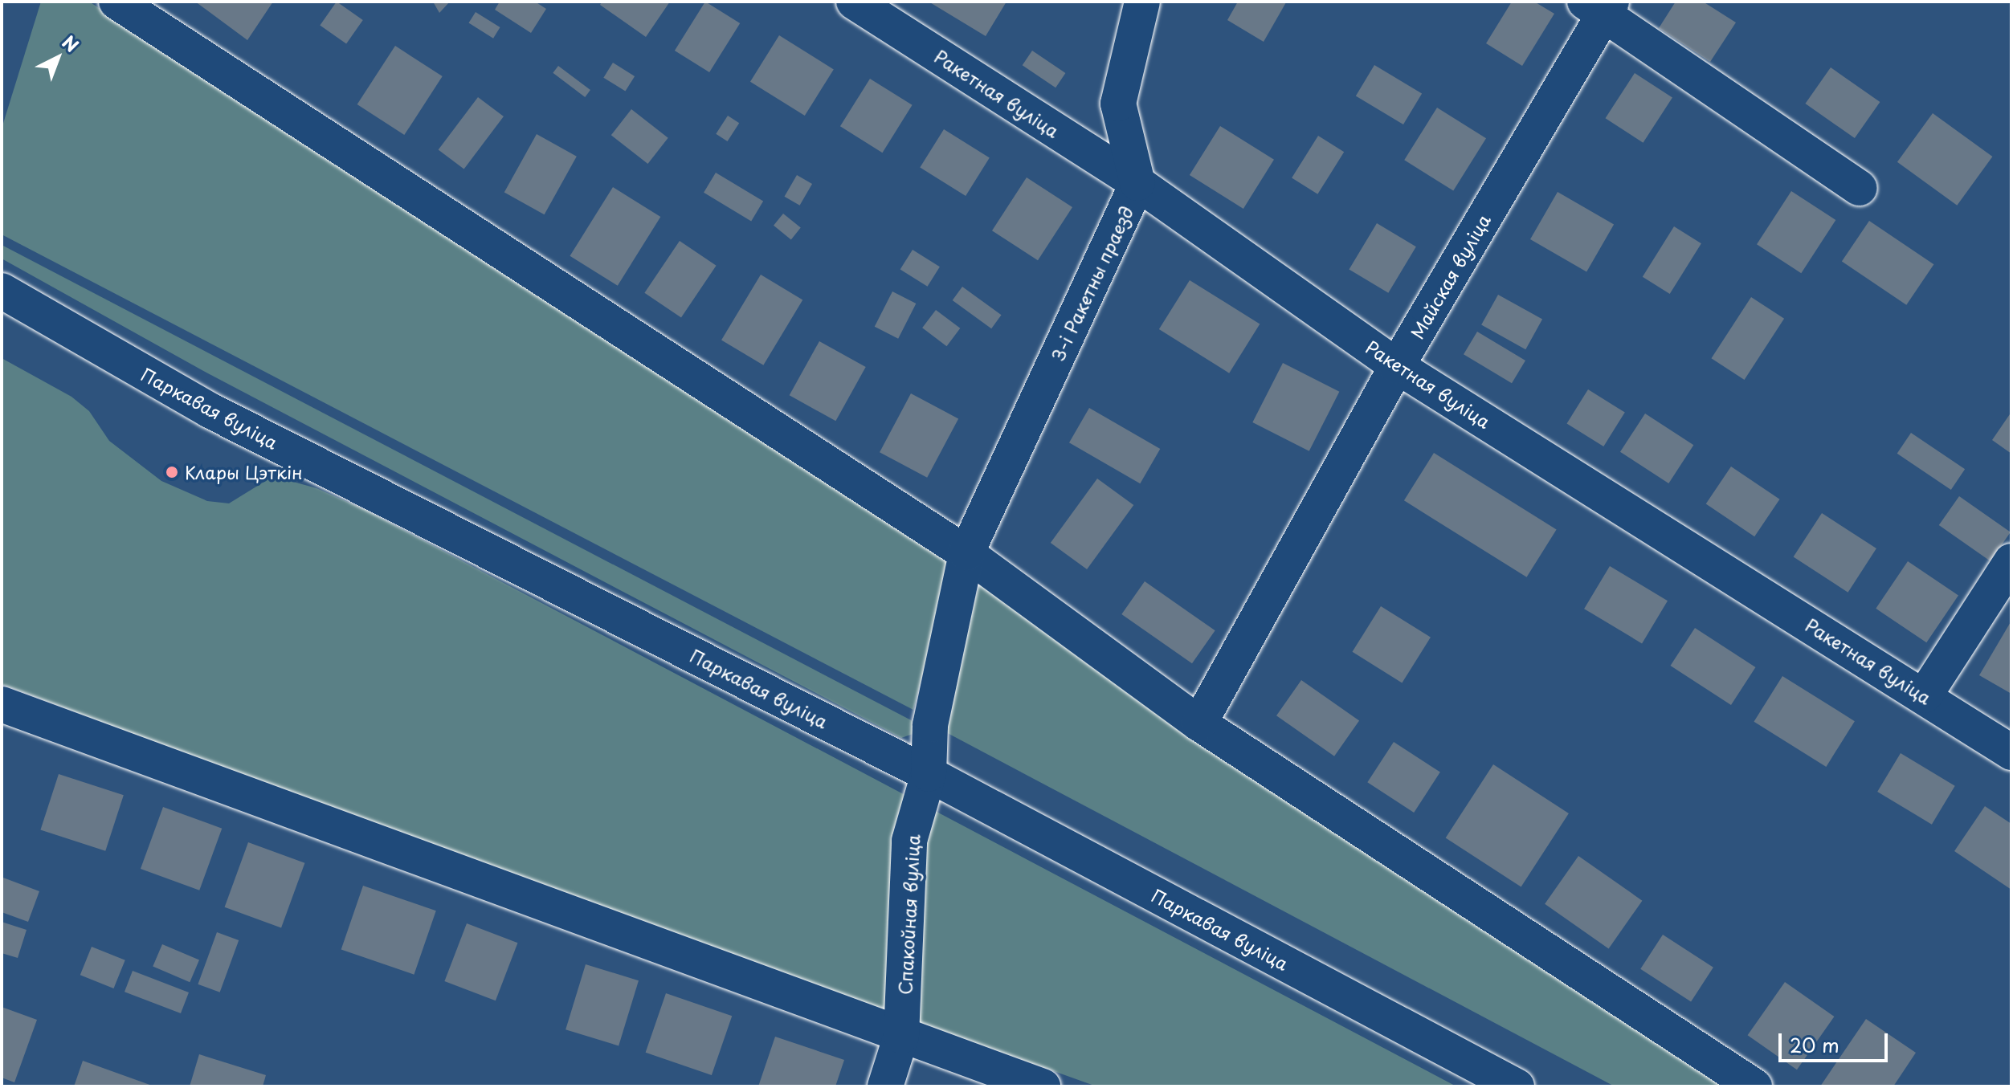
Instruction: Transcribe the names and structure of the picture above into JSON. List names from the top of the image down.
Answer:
{
  "streets": {
    "street": [
      "Ракетная вуліца",
      "Майская вуліца",
      "3-і Ракетны праезд",
      "Паркавая вуліца",
      "Спакойная вуліца"
    ]
  },
  "crossings": [
    ["Ракетная вуліца", "Майская вуліца"],
    ["Ракетная вуліца", "3-і Ракетны праезд"],
    ["3-і Ракетны праезд", "Спакойная вуліца"],
    ["Паркавая вуліца", "Спакойная вуліца"]
  ],
  "places": ["Клары Цэткін"],
  "scale_bar": "20 m",
  "north": "top right"
}
